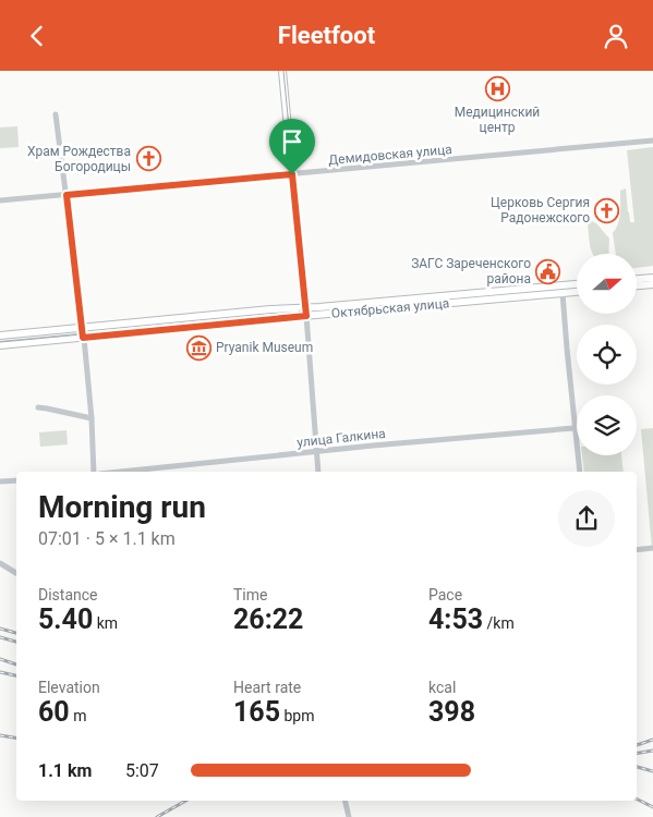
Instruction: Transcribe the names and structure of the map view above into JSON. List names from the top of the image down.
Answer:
{
  "streets": {
    "main road": ["Октябрьская улица"],
    "street": ["Демидовская улица", "улица Галкина"]
  },
  "places": {
    "hospital": ["Медицинский центр"],
    "church": ["Храм Рождества Богородицы", "Церковь Сергия Радонежского"],
    "public building": ["ЗАГС Зареченского района"],
    "museum": ["Pryanik Museum"]
  },
  "north": "right",
  "page": {
    "header": "Fleetfoot",
    "heading": ["Morning run", "07:01 · 5 × 1.1 km"],
    "stats": [
      ["Distance", "5.40 km"],
      ["Time", "26:22"],
      ["Pace", "4:53 /km"],
      ["Elevation", "60 m"],
      ["Heart rate", "165 bpm"],
      ["kcal", "398"]
    ],
    "list": [
      {
        "name": "1.1 km",
        "note": "5:07"
      }
    ]
  }
}
